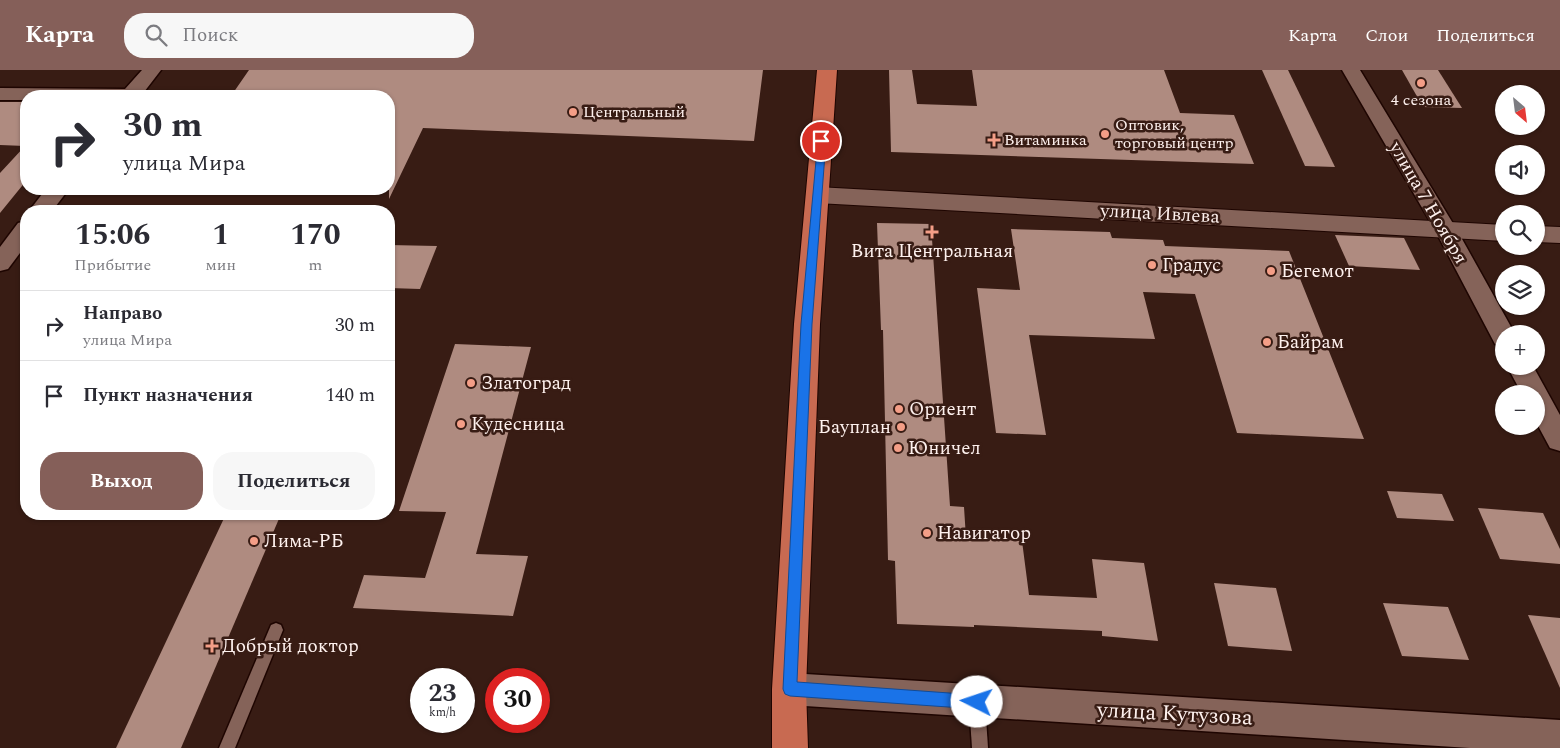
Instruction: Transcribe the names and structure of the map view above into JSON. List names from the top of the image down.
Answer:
{
  "streets": {
    "street": ["улица 7 Ноября", "улица Ивлева", "улица Кутузова"]
  },
  "crossings": [
    ["улица 7 Ноября", "улица Ивлева"]
  ],
  "places": {
    "other": [
      "4 сезона",
      "Центральный",
      "Оптовик, торговый центр",
      "Градус",
      "Бегемот",
      "Байрам",
      "Златоград",
      "Ориент",
      "Кудесница",
      "Бауплан",
      "Юничел",
      "Навигатор",
      "Лима-РБ"
    ],
    "health": ["Витаминка", "Вита Центральная", "Добрый доктор"]
  },
  "north": "bottom right",
  "page": {
    "header": "Карта",
    "search": "Поиск",
    "nav": ["Карта", "Слои", "Поделиться"],
    "map_buttons": ["+", "−"],
    "turn": ["30 m", "улица Мира"],
    "eta": [
      "15:06",
      "Прибытие",
      "1",
      "мин",
      "170",
      "m"
    ],
    "list": [
      {
        "name": "Направо",
        "note": "улица Мира",
        "value": "30 m"
      },
      {
        "name": "Пункт назначения",
        "value": "140 m"
      }
    ],
    "buttons": ["Выход", "Поделиться"],
    "speed": "23 km/h",
    "limit": "30"
  }
}
